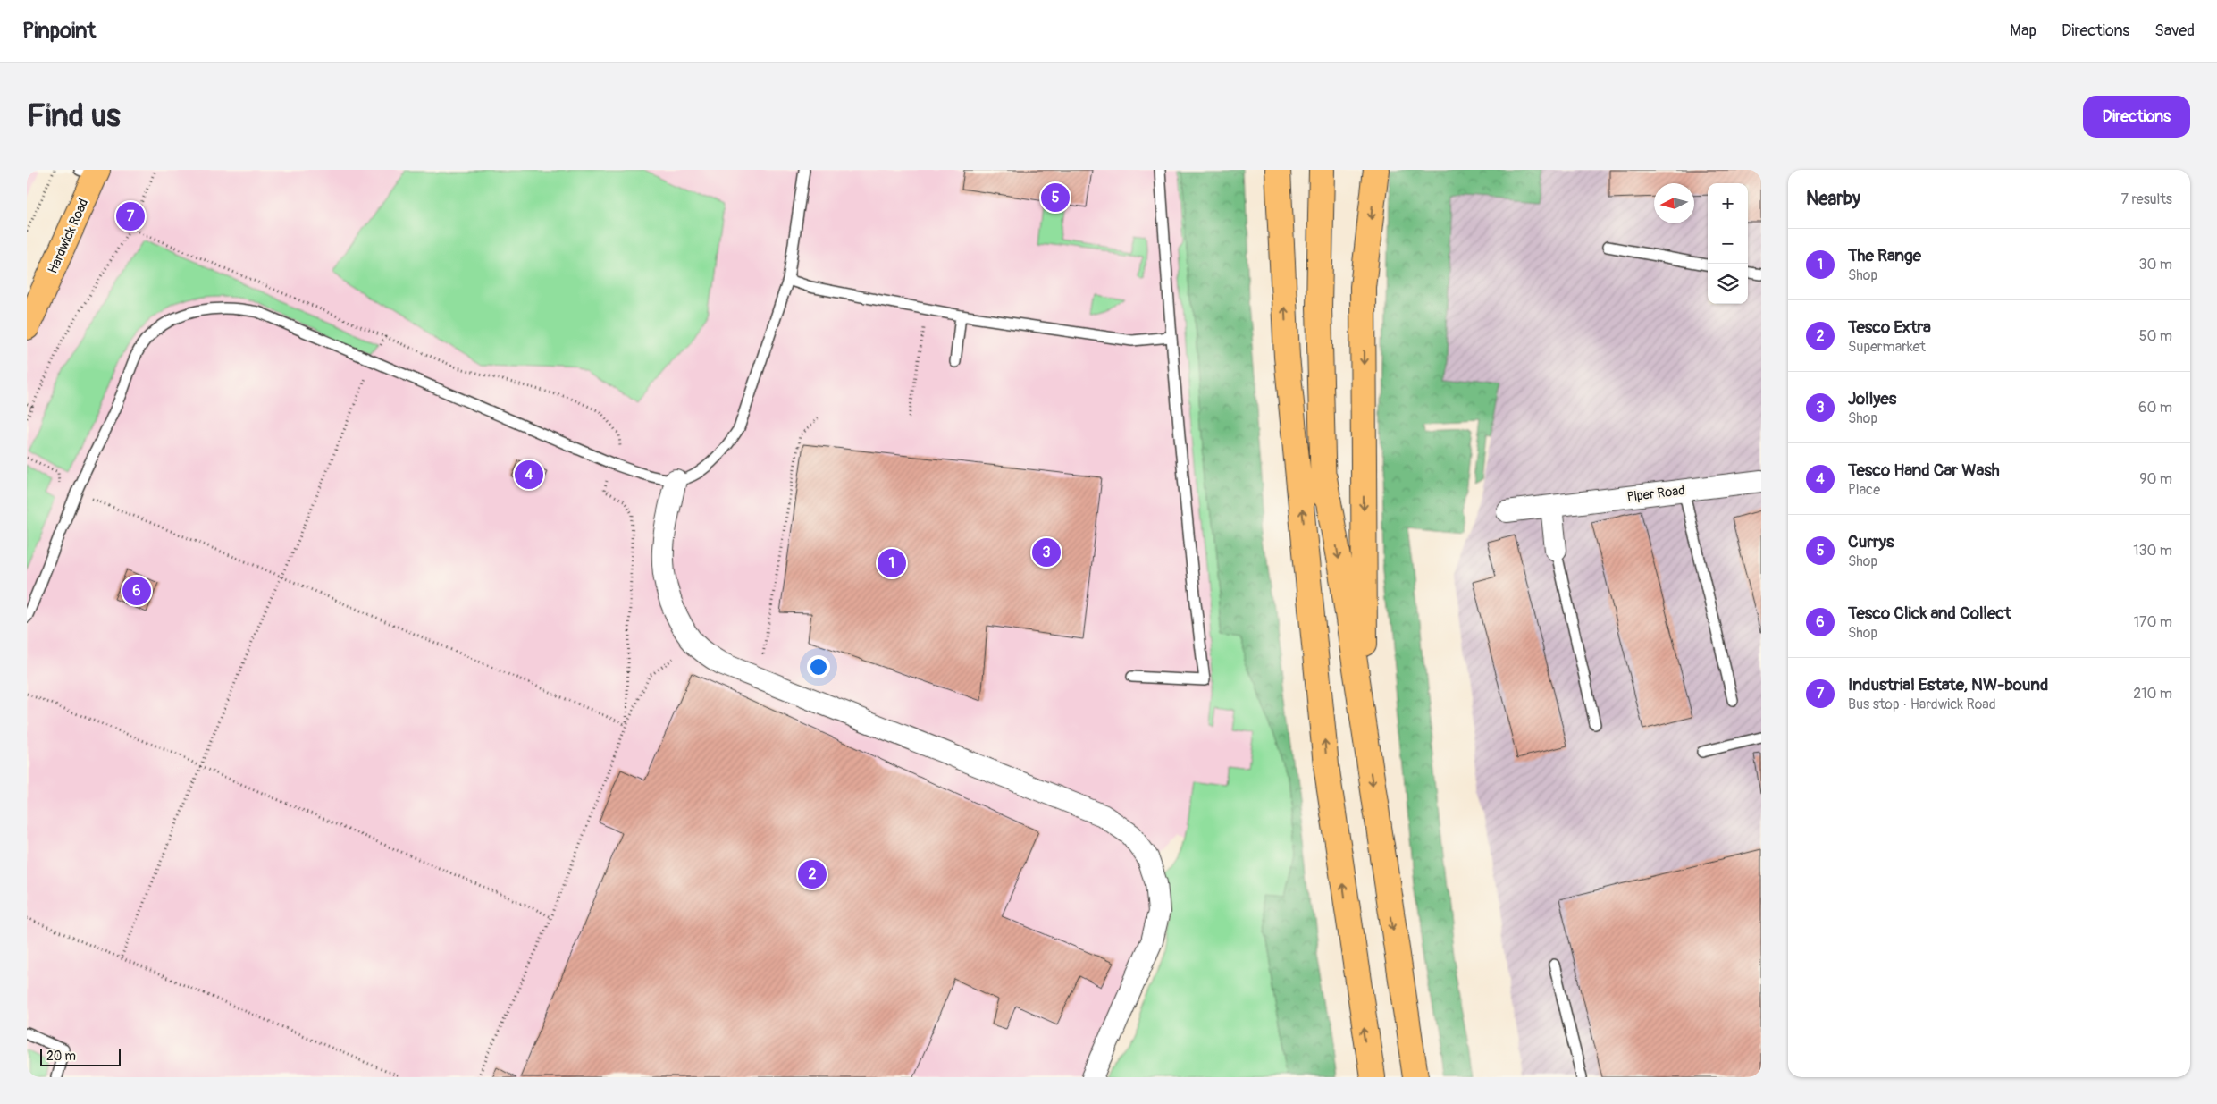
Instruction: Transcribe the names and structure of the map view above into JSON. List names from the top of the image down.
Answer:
{
  "streets": {
    "main road": ["Hardwick Road"],
    "street": ["Piper Road"]
  },
  "scale_bar": "20 m",
  "north": "left",
  "page": {
    "header": "Pinpoint",
    "nav": ["Map", "Directions", "Saved"],
    "buttons": "Directions",
    "title": "Find us",
    "heading": ["Nearby", "7 results"],
    "pins": [
      "5",
      "7",
      "4",
      "3",
      "1",
      "6",
      "2"
    ],
    "map_buttons": ["+", "−"],
    "list": [
      {
        "mark": "1",
        "name": "The Range",
        "note": "Shop",
        "value": "30 m"
      },
      {
        "mark": "2",
        "name": "Tesco Extra",
        "note": "Supermarket",
        "value": "50 m"
      },
      {
        "mark": "3",
        "name": "Jollyes",
        "note": "Shop",
        "value": "60 m"
      },
      {
        "mark": "4",
        "name": "Tesco Hand Car Wash",
        "note": "Place",
        "value": "90 m"
      },
      {
        "mark": "5",
        "name": "Currys",
        "note": "Shop",
        "value": "130 m"
      },
      {
        "mark": "6",
        "name": "Tesco Click and Collect",
        "note": "Shop",
        "value": "170 m"
      },
      {
        "mark": "7",
        "name": "Industrial Estate, NW-bound",
        "note": "Bus stop · Hardwick Road",
        "value": "210 m"
      }
    ],
    "scale": "20 m"
  }
}
